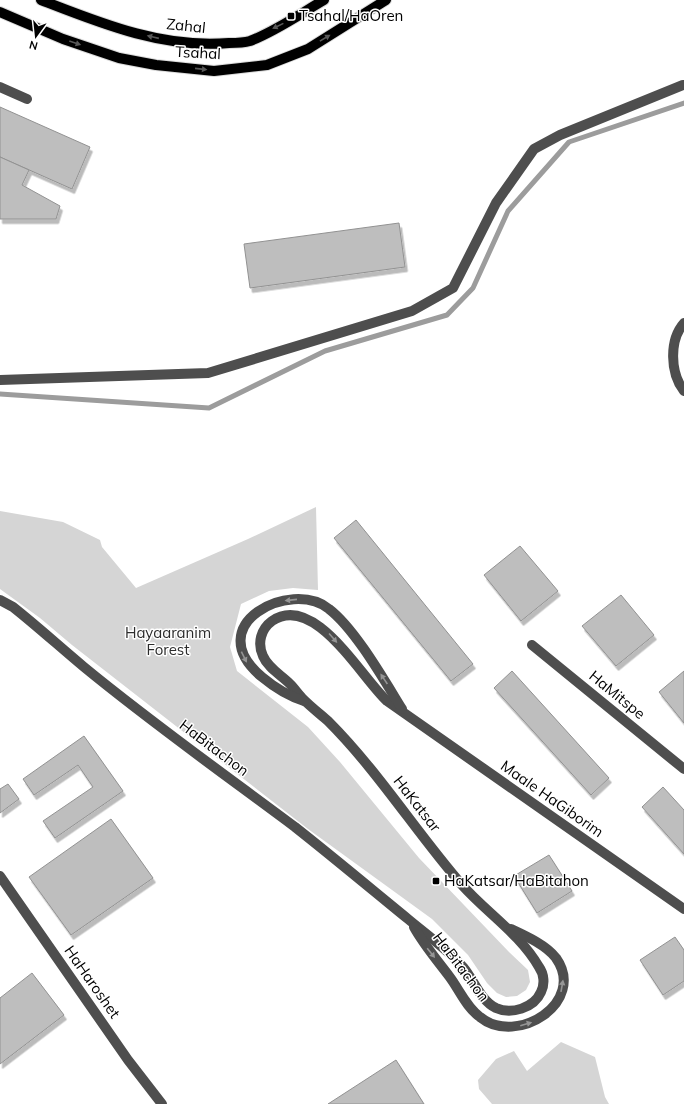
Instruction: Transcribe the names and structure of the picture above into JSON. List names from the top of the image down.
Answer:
{
  "streets": {
    "main road": ["Zahal", "Tsahal"],
    "street": [
      "HaMitspe",
      "HaBitachon",
      "Maale HaGiborim",
      "HaKatsar",
      "HaHaroshet"
    ]
  },
  "crossings": [
    ["HaBitachon", "HaKatsar"],
    ["Maale HaGiborim", "HaKatsar"]
  ],
  "one_way": ["Zahal", "Tsahal"],
  "parks": ["Hayaaranim Forest"],
  "places": {
    "transit": ["Tsahal/HaOren", "HaKatsar/HaBitahon"]
  },
  "north": "bottom"
}
